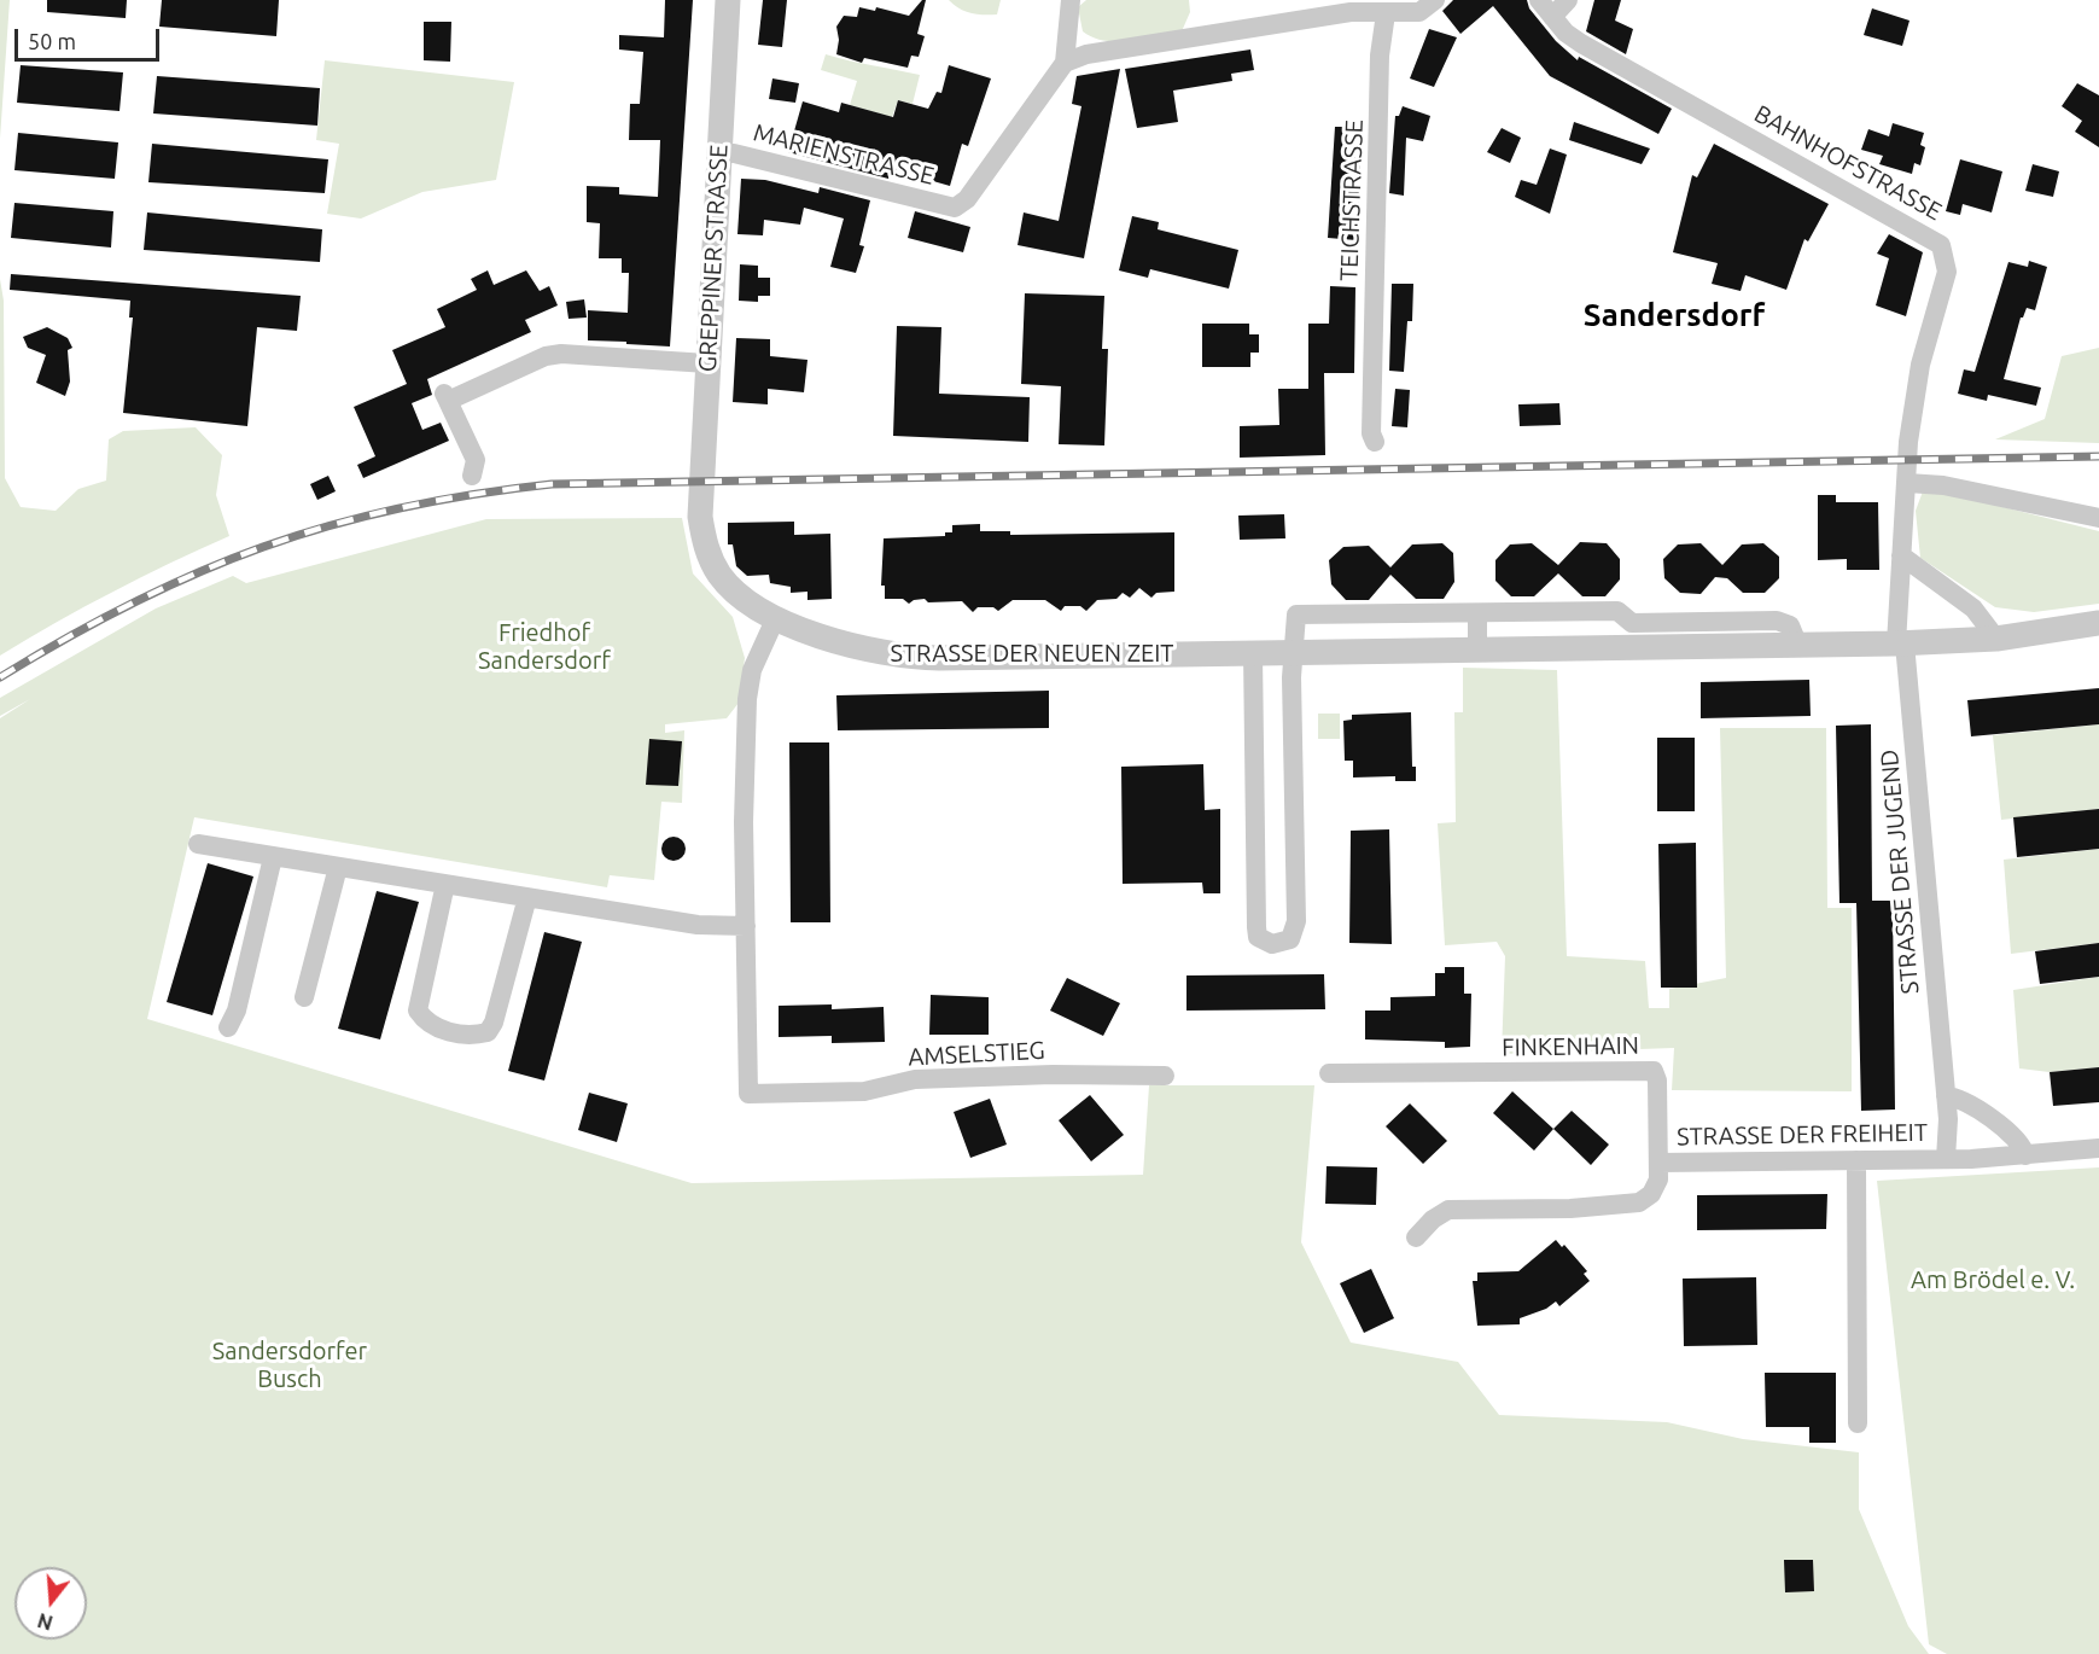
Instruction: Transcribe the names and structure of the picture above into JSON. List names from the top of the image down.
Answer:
{
  "streets": {
    "street": [
      "MARIENSTRASSE",
      "BAHNHOFSTRASSE",
      "TEICHSTRASSE",
      "GREPPINER STRASSE",
      "STRASSE DER NEUEN ZEIT",
      "STRASSE DER JUGEND",
      "FINKENHAIN",
      "AMSELSTIEG",
      "STRASSE DER FREIHEIT"
    ]
  },
  "crossings": [
    ["MARIENSTRASSE", "GREPPINER STRASSE"],
    ["BAHNHOFSTRASSE", "STRASSE DER NEUEN ZEIT"],
    ["BAHNHOFSTRASSE", "STRASSE DER JUGEND"],
    ["GREPPINER STRASSE", "STRASSE DER NEUEN ZEIT"],
    ["STRASSE DER NEUEN ZEIT", "STRASSE DER JUGEND"],
    ["STRASSE DER JUGEND", "STRASSE DER FREIHEIT"],
    ["FINKENHAIN", "STRASSE DER FREIHEIT"]
  ],
  "districts": ["Sandersdorf"],
  "parks": ["Friedhof Sandersdorf", "Am Brödel e. V.", "Sandersdorfer Busch"],
  "scale_bar": "50 m",
  "north": "bottom"
}
